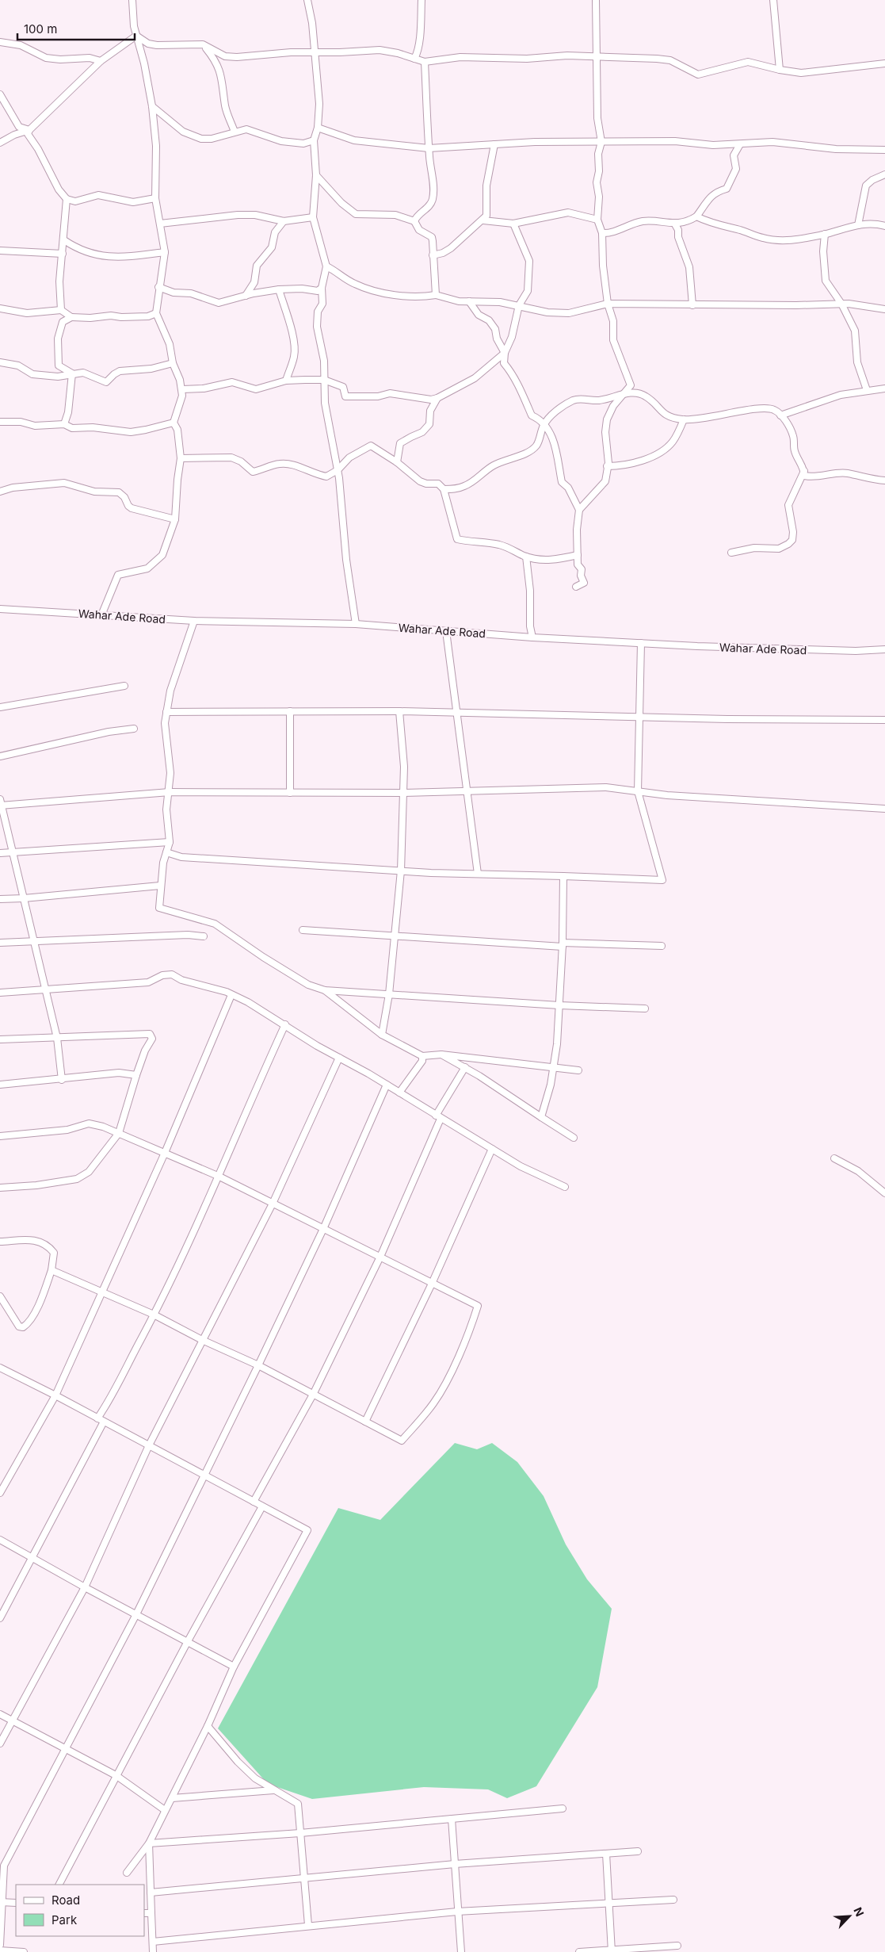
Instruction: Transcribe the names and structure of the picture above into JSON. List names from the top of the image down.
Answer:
{
  "streets": {
    "street": ["Wahar Ade Road"]
  },
  "legend": ["Road", "Park"],
  "scale_bar": "100 m",
  "north": "top right"
}
